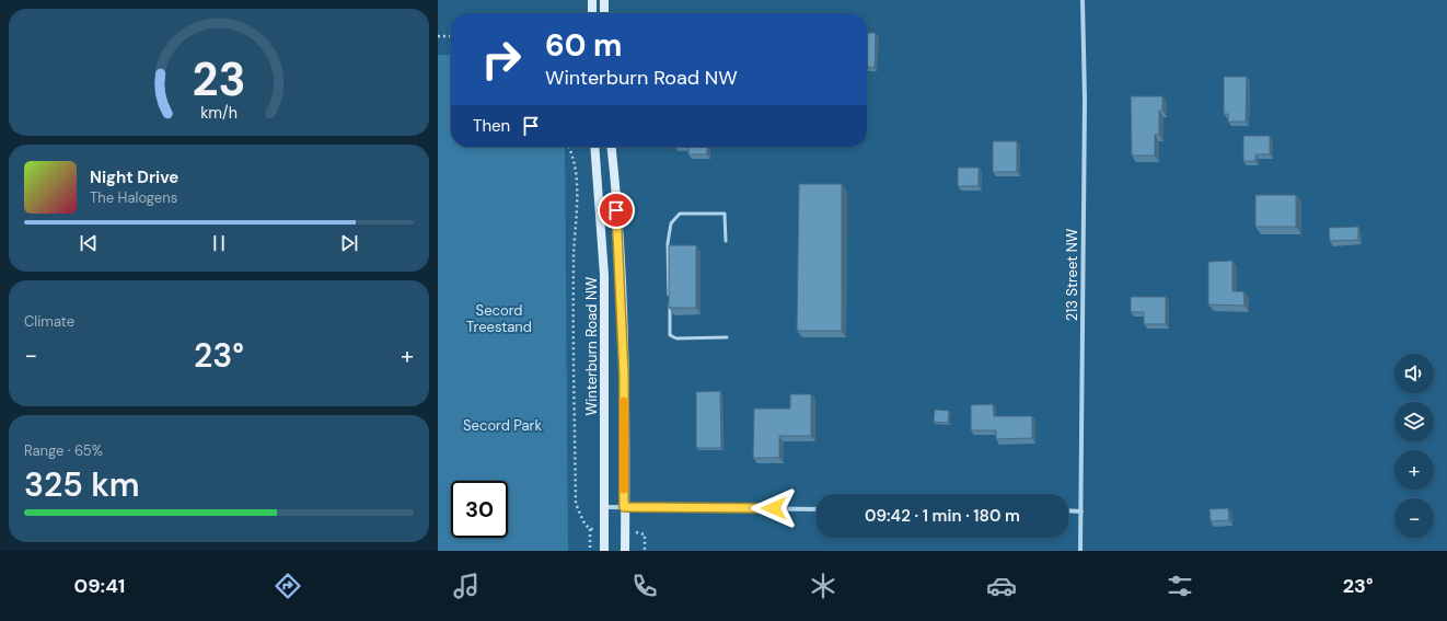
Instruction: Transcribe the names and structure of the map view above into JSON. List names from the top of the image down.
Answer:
{
  "streets": {
    "main road": ["Winterburn Road NW"],
    "street": ["213 Street NW"]
  },
  "parks": ["Secord Treestand", "Secord Park"],
  "page": {
    "turn": ["60 m", "Winterburn Road NW"],
    "then": "Then",
    "song": ["Night Drive", "The Halogens"],
    "tile": [
      "Climate",
      ["Range · 65%", "325 km"]
    ],
    "heat": ["−", "23°", "+"],
    "map_buttons": ["+", "−"],
    "limit": "30",
    "trip": "09:42 · 1 min · 180 m",
    "tabs": ["09:41", "23°"],
    "gauge": ["23", "km/h"]
  }
}
